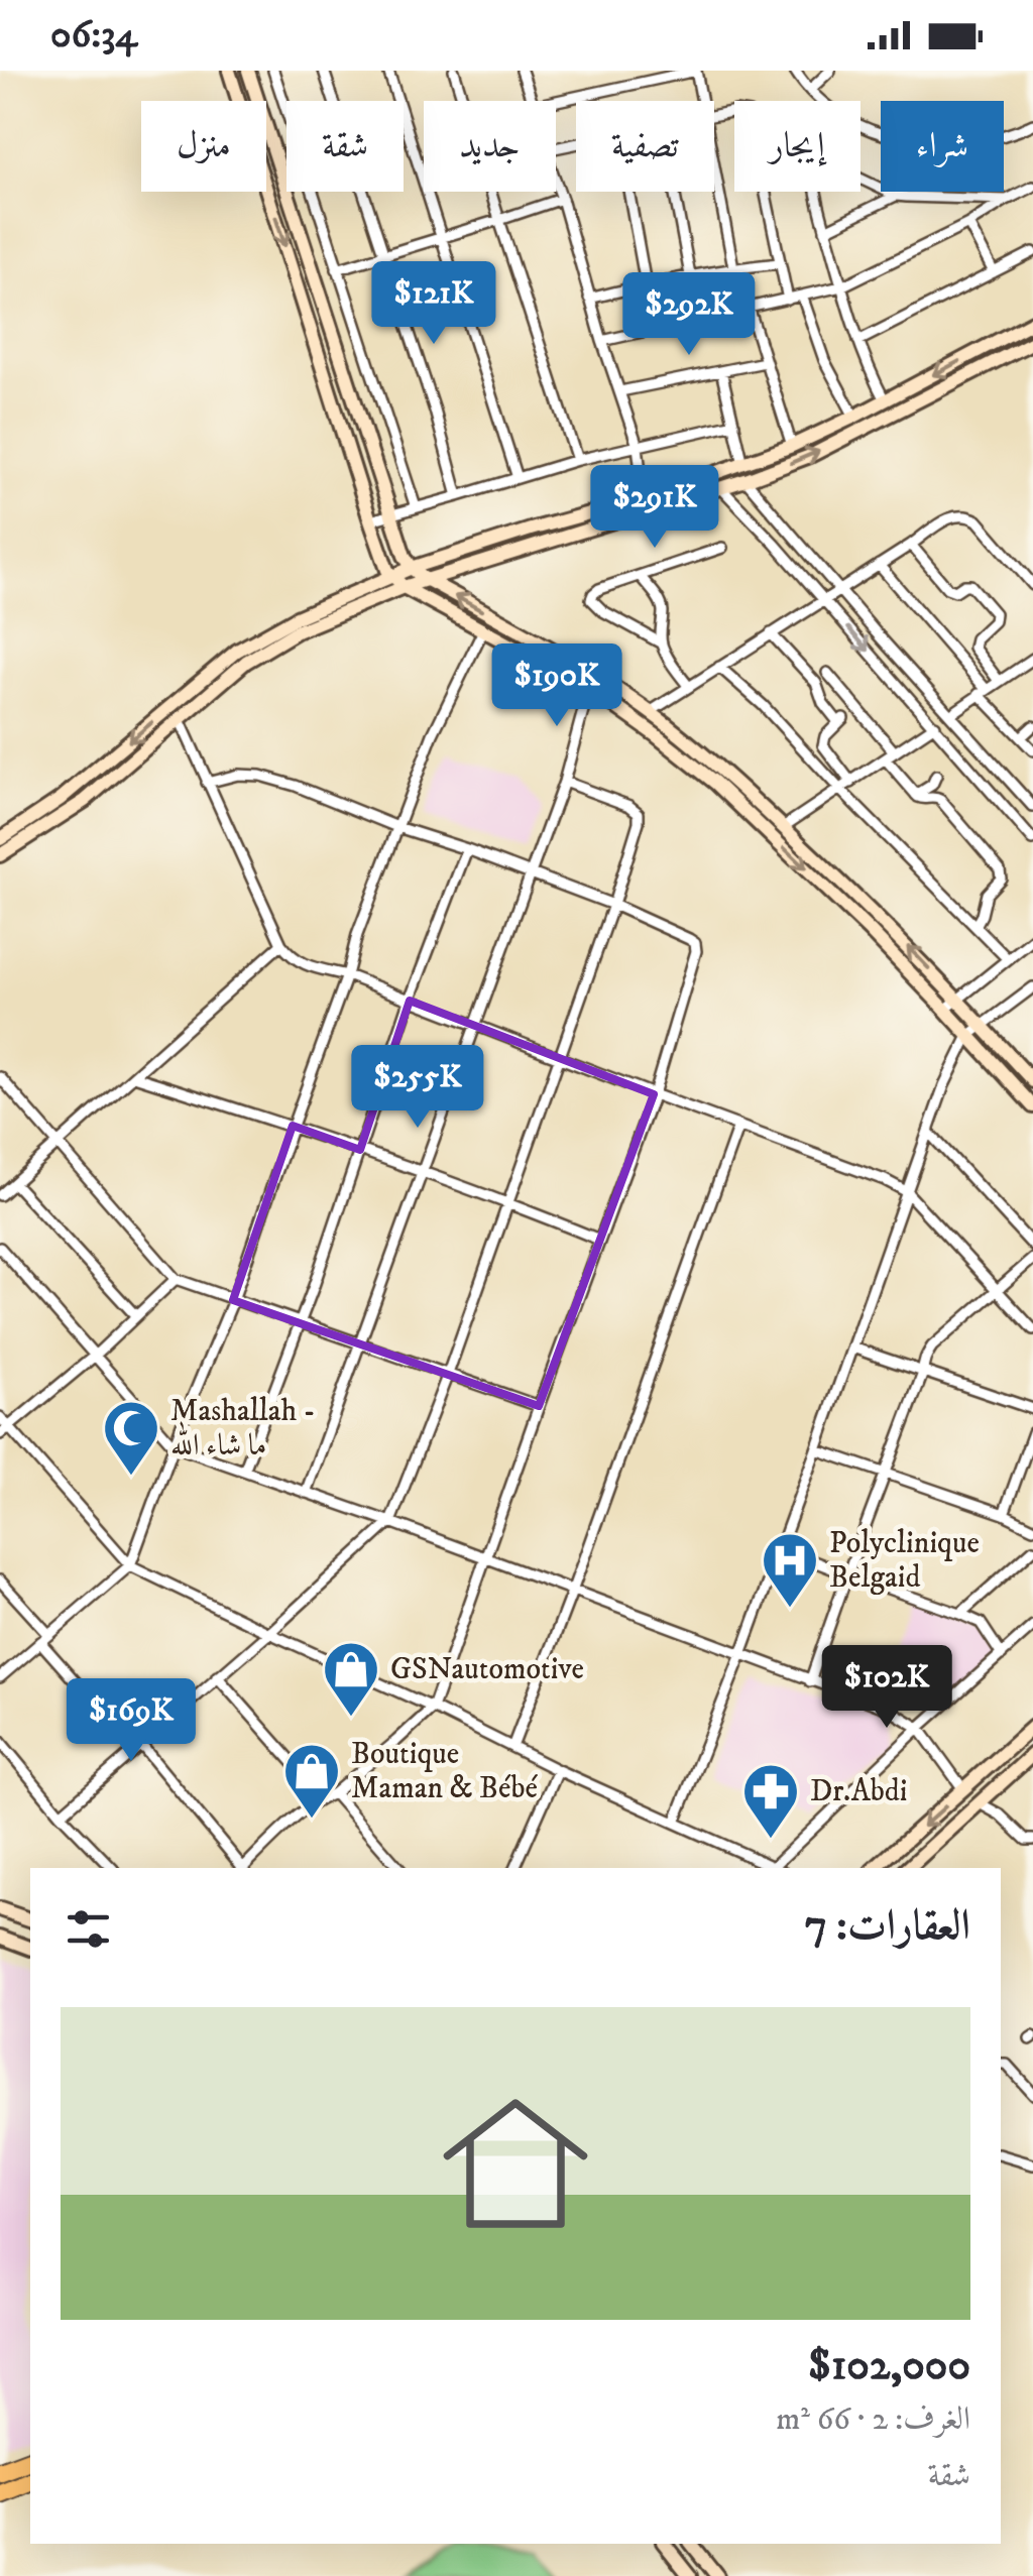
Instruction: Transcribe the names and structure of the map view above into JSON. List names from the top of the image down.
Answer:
{
  "places": {
    "mosque": ["Mashallah - ما شاء الله"],
    "hospital": ["Polyclinique Belgaid"],
    "shop": ["GSNautomotive", "Boutique Maman & Bébé"],
    "pharmacy": ["Dr.Abdi"]
  },
  "page": {
    "status": "06:34",
    "chip": [
      "شراء",
      "إيجار",
      "تصفية",
      "جديد",
      "شقة",
      "منزل"
    ],
    "price": [
      "$121K",
      "$292K",
      "$291K",
      "$190K",
      "$255K",
      "$102K",
      "$169K"
    ],
    "heading": "العقارات: 7",
    "list": [
      {
        "name": "$102,000",
        "note": "الغرف: 2 · 66 m² · شقة"
      }
    ]
  }
}
